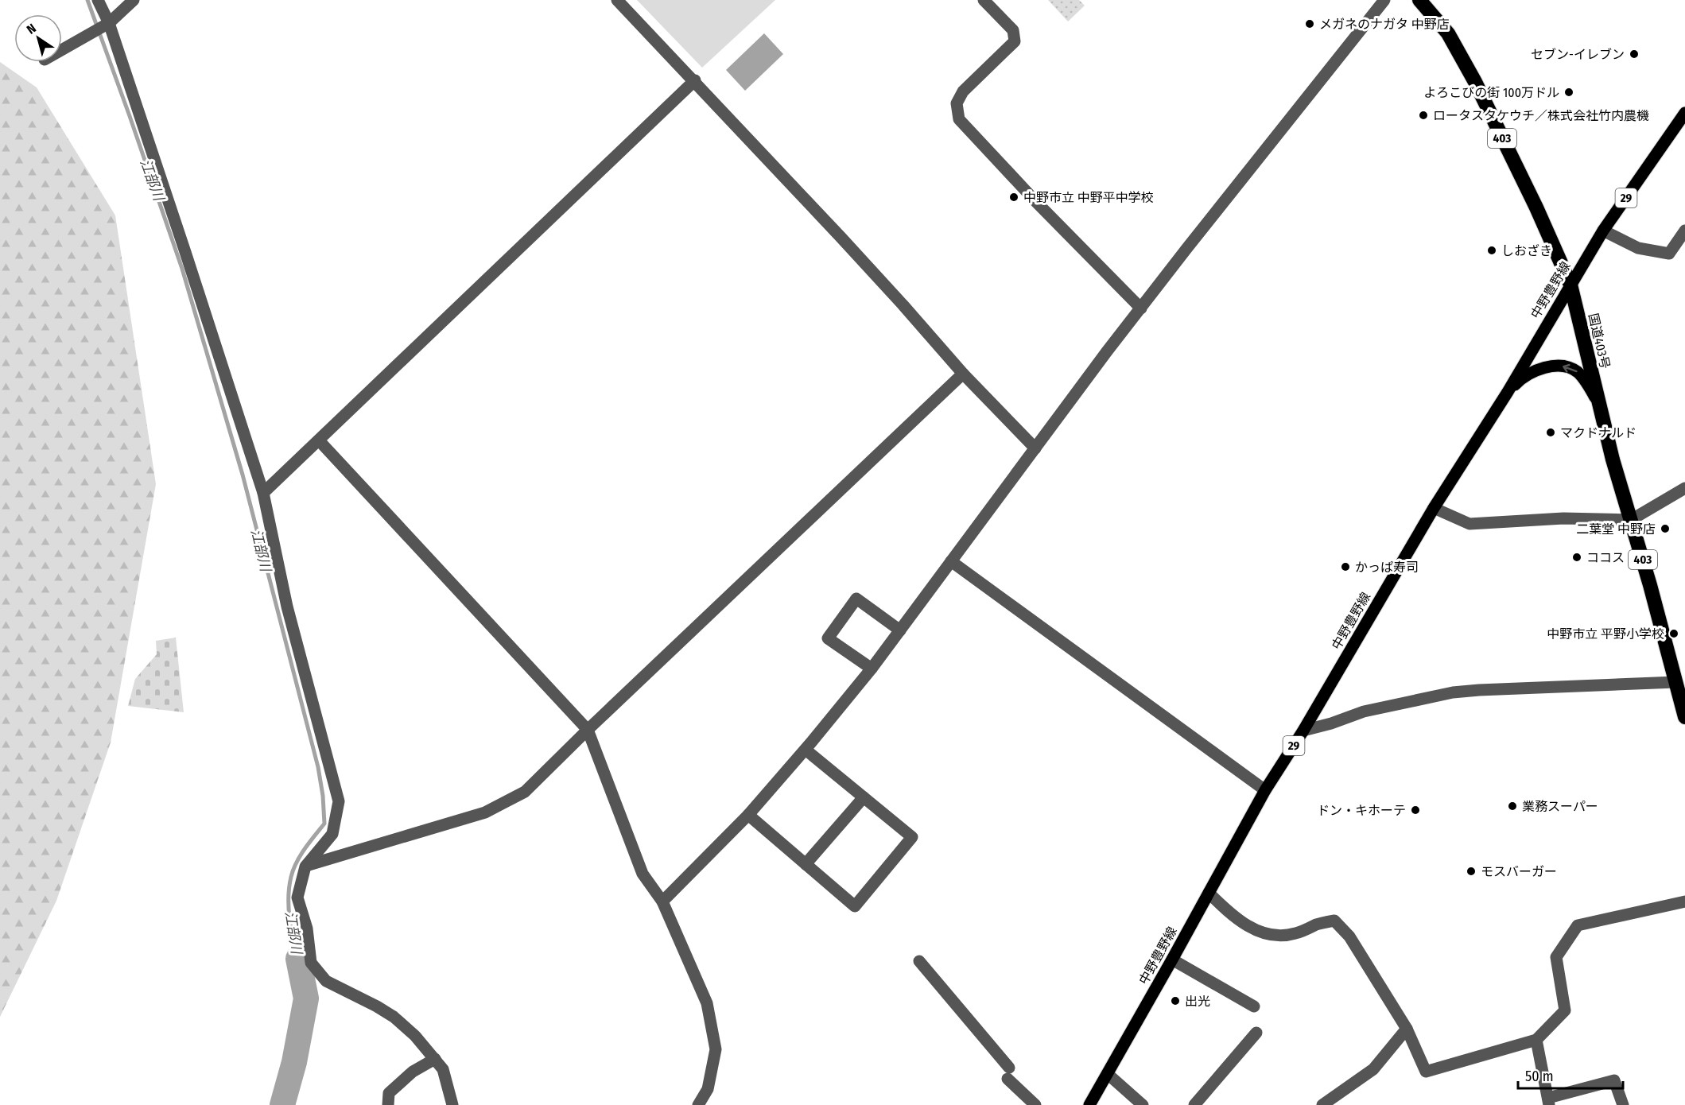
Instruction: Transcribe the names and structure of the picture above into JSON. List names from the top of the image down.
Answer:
{
  "streets": {
    "highway": ["403", "国道403号"],
    "main road": ["29", "中野豊野線"]
  },
  "crossings": [
    ["中野豊野線", "国道403号"]
  ],
  "water": ["江部川"],
  "places": [
    "メガネのナガタ 中野店",
    "セブン-イレブン",
    "よろこびの街 100万ドル",
    "ロータスタケウチ／株式会社竹内農機",
    "中野市立 中野平中学校",
    "しおざき",
    "マクドナルド",
    "二葉堂 中野店",
    "ココス",
    "かっぱ寿司",
    "中野市立 平野小学校",
    "業務スーパー",
    "ドン・キホーテ",
    "モスバーガー",
    "出光"
  ],
  "scale_bar": "50 m",
  "north": "top left"
}
